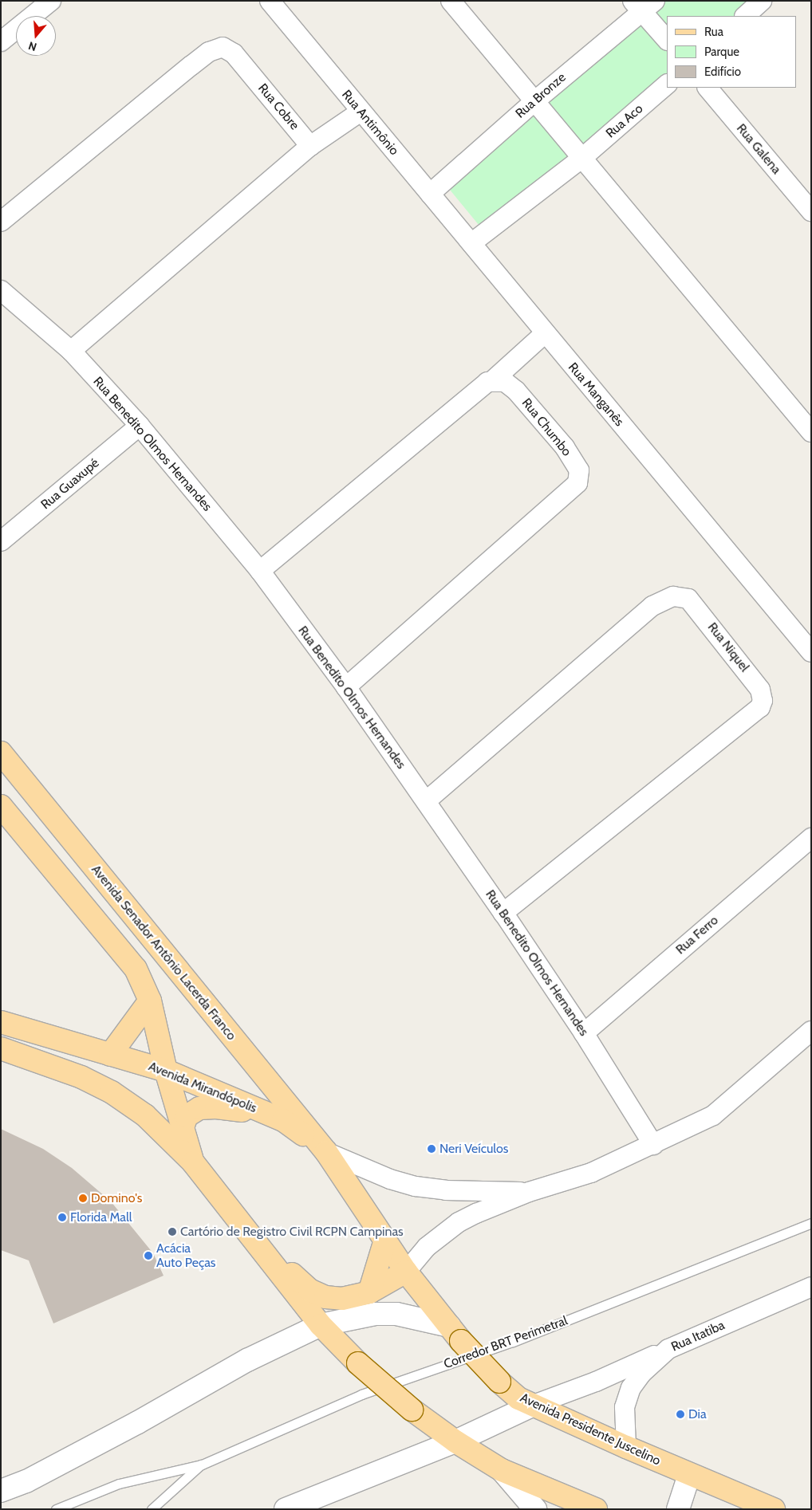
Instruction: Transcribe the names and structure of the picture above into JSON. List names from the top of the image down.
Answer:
{
  "streets": {
    "main road": ["Avenida Senador Antônio Lacerda Franco", "Avenida Mirandópolis", "Avenida Presidente Juscelino"],
    "street": [
      "Rua Bronze",
      "Rua Cobre",
      "Rua Aco",
      "Rua Antimônio",
      "Rua Galena",
      "Rua Manganês",
      "Rua Chumbo",
      "Rua Benedito Olmos Hernandes",
      "Rua Guaxupé",
      "Rua Niquel",
      "Rua Ferro",
      "Rua Itatiba"
    ],
    "lane": ["Corredor BRT Perimetral"]
  },
  "crossings": [
    ["Rua Bronze", "Rua Antimônio"],
    ["Rua Antimônio", "Rua Manganês"],
    ["Rua Chumbo", "Rua Benedito Olmos Hernandes"],
    ["Rua Benedito Olmos Hernandes", "Rua Guaxupé"],
    ["Rua Benedito Olmos Hernandes", "Rua Niquel"],
    ["Rua Benedito Olmos Hernandes", "Rua Ferro"],
    ["Avenida Senador Antônio Lacerda Franco", "Avenida Mirandópolis"],
    ["Avenida Senador Antônio Lacerda Franco", "Avenida Presidente Juscelino"],
    ["Avenida Mirandópolis", "Avenida Presidente Juscelino"],
    ["Rua Itatiba", "Avenida Presidente Juscelino"]
  ],
  "places": [
    "Neri Veículos",
    "Domino's",
    "Florida Mall",
    "Cartório de Registro Civil RCPN Campinas",
    "Acácia Auto Peças",
    "Dia"
  ],
  "legend": ["Rua", "Parque", "Edifício"],
  "north": "bottom"
}
